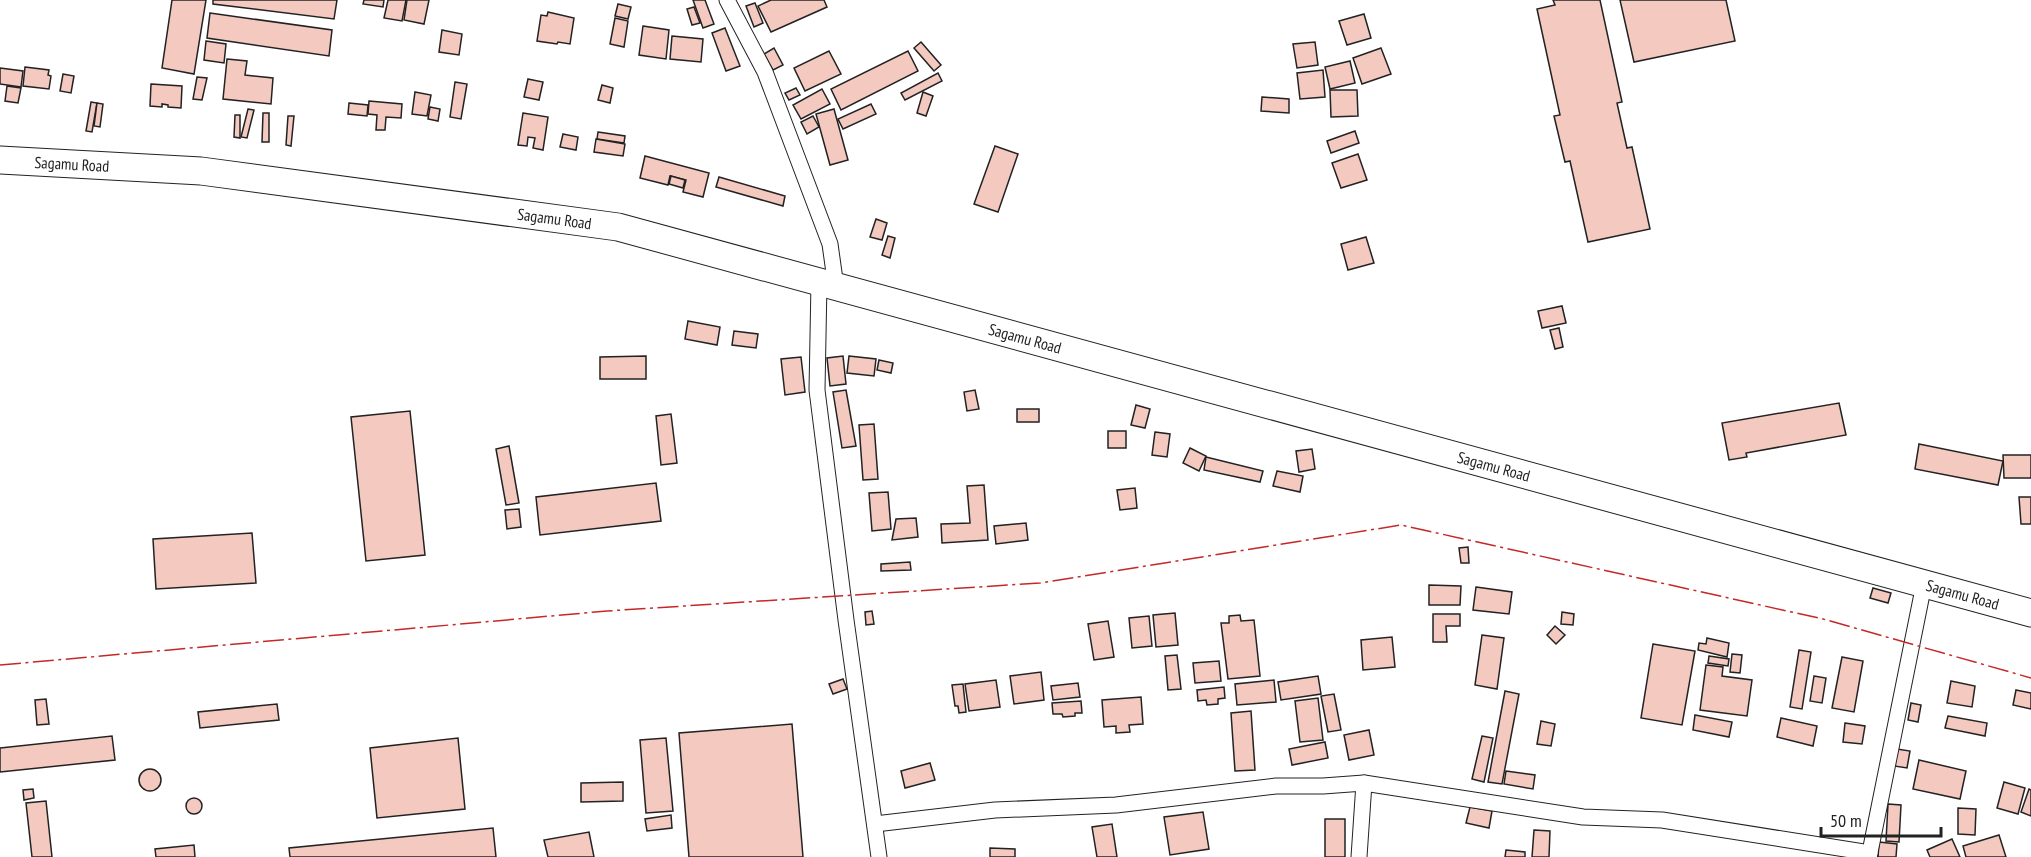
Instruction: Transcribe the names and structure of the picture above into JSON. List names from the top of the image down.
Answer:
{
  "streets": {
    "highway": ["Sagamu Road"]
  },
  "scale_bar": "50 m"
}
